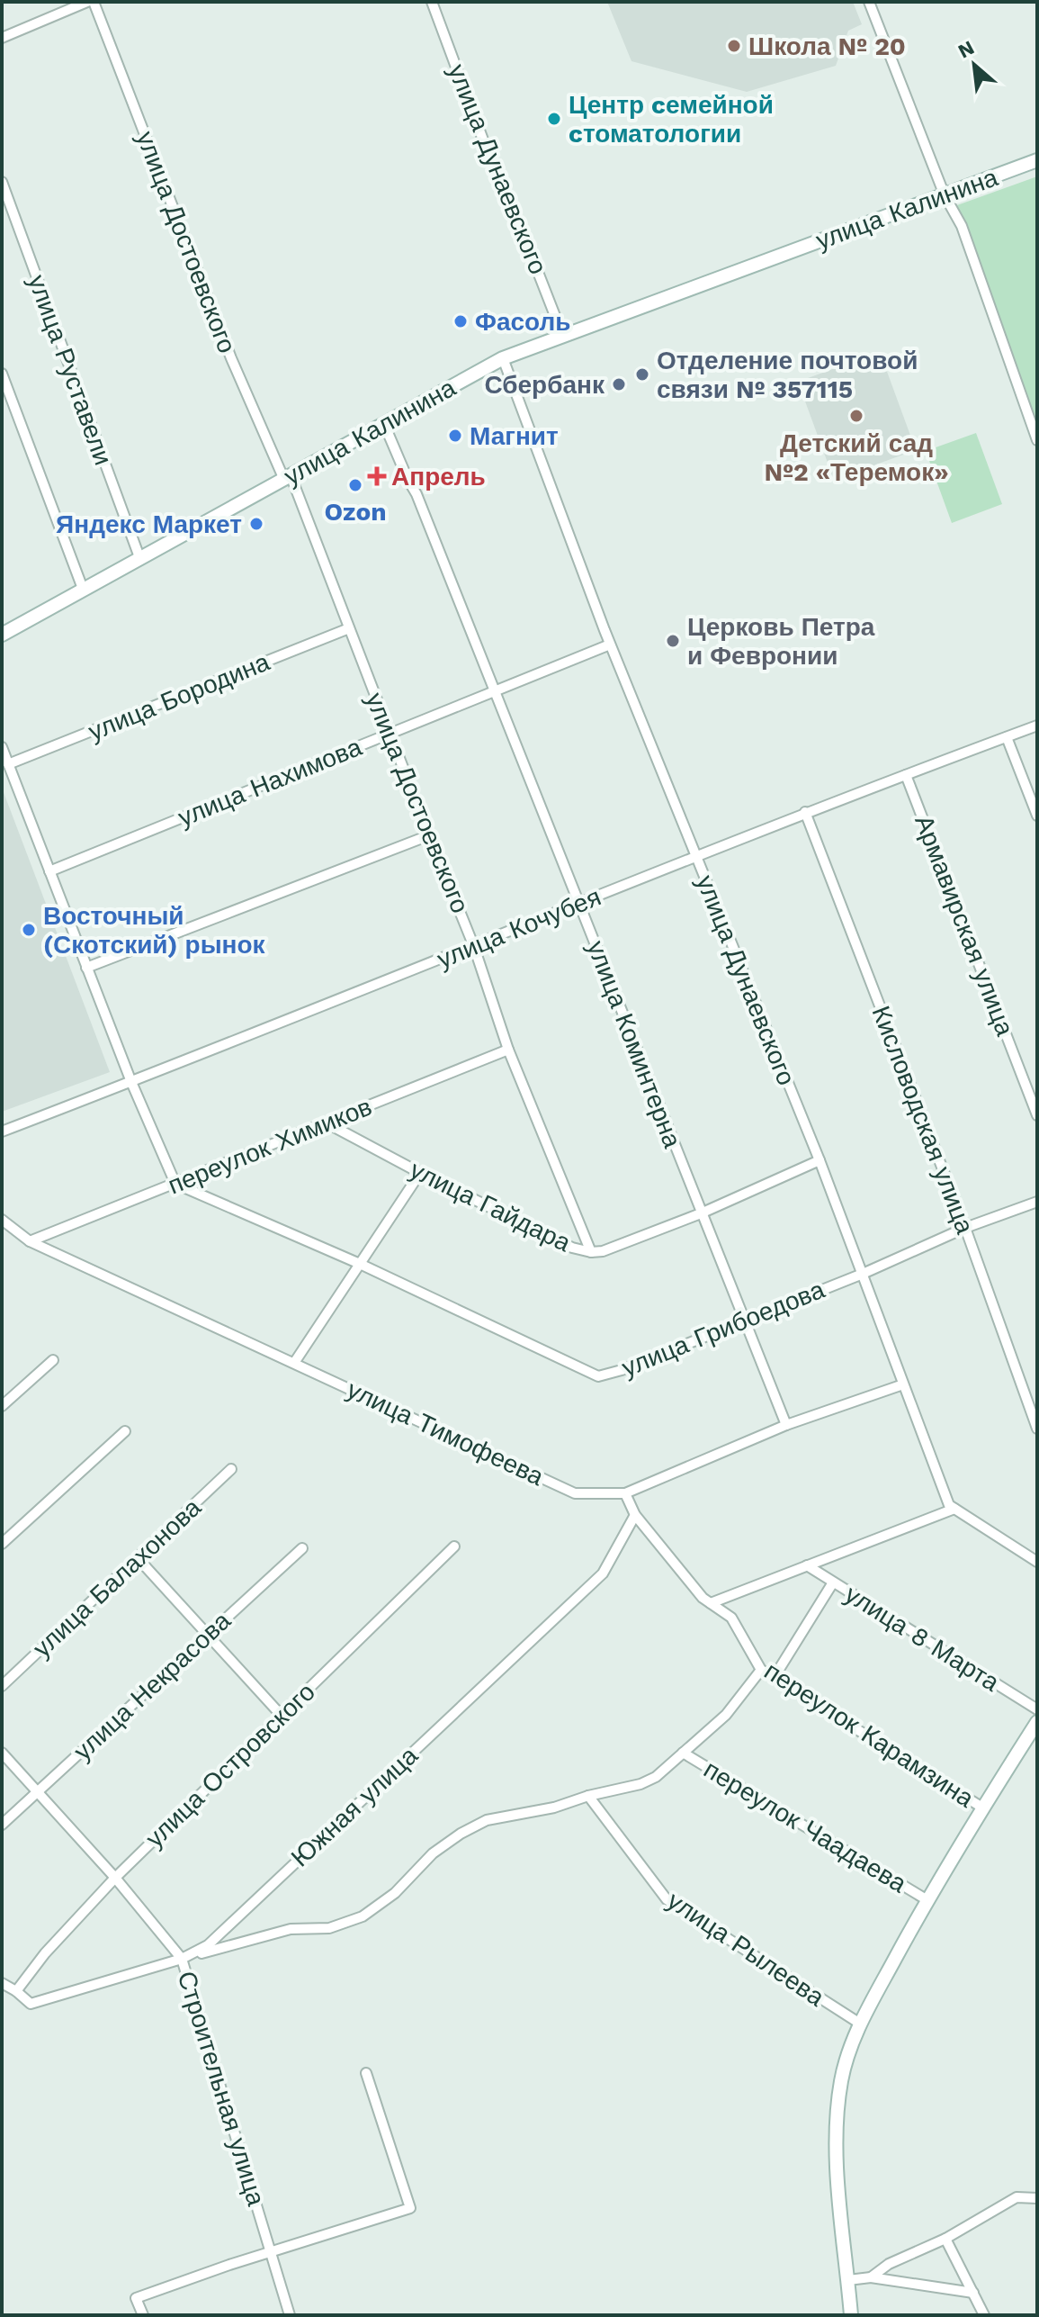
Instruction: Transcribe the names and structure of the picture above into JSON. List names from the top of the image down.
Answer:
{
  "streets": {
    "main road": ["улица Калинина"],
    "street": [
      "улица Дунаевского",
      "улица Достоевского",
      "улица Руставели",
      "улица Бородина",
      "улица Нахимова",
      "Армавирская улица",
      "улица Кочубея",
      "улица Коминтерна",
      "Кисловодская улица",
      "переулок Химиков",
      "улица Гайдара",
      "улица Грибоедова",
      "улица Тимофеева",
      "улица Балахонова",
      "улица 8 Марта",
      "улица Некрасова",
      "переулок Карамзина",
      "улица Островского",
      "Южная улица",
      "переулок Чаадаева",
      "улица Рылеева",
      "Строительная улица"
    ]
  },
  "crossings": [
    ["улица Дунаевского", "улица Калинина"],
    ["улица Дунаевского", "улица Нахимова"],
    ["улица Дунаевского", "улица Кочубея"],
    ["улица Дунаевского", "улица Гайдара"],
    ["улица Дунаевского", "улица Грибоедова"],
    ["улица Дунаевского", "улица Тимофеева"],
    ["улица Калинина", "улица Достоевского"],
    ["улица Калинина", "улица Руставели"],
    ["улица Калинина", "улица Коминтерна"],
    ["улица Достоевского", "улица Бородина"],
    ["улица Достоевского", "улица Нахимова"],
    ["улица Достоевского", "улица Кочубея"],
    ["улица Достоевского", "переулок Химиков"],
    ["улица Достоевского", "улица Гайдара"],
    ["улица Нахимова", "улица Коминтерна"],
    ["Армавирская улица", "улица Кочубея"],
    ["улица Кочубея", "улица Коминтерна"],
    ["улица Кочубея", "Кисловодская улица"],
    ["улица Коминтерна", "улица Гайдара"],
    ["улица Коминтерна", "улица Грибоедова"],
    ["улица Коминтерна", "улица Тимофеева"],
    ["Кисловодская улица", "улица Грибоедова"],
    ["переулок Химиков", "улица Гайдара"],
    ["переулок Химиков", "улица Грибоедова"],
    ["переулок Химиков", "улица Тимофеева"],
    ["улица Тимофеева", "переулок Карамзина"],
    ["улица Некрасова", "Строительная улица"],
    ["переулок Карамзина", "Южная улица"],
    ["улица Островского", "Южная улица"],
    ["улица Островского", "Строительная улица"],
    ["Южная улица", "Строительная улица"]
  ],
  "places": {
    "other": [
      "Школа № 20",
      "Центр cемейной cтоматологии",
      "Фасоль",
      "Отделение почтовой связи № 357115",
      "Сбербанк",
      "Детский сад №2 «Теремок»",
      "Магнит",
      "Ozon",
      "Яндекс Маркет",
      "Церковь Петра и Февронии",
      "Восточный (Скотский) рынок"
    ],
    "health": ["Апрель"]
  },
  "north": "top left"
}
